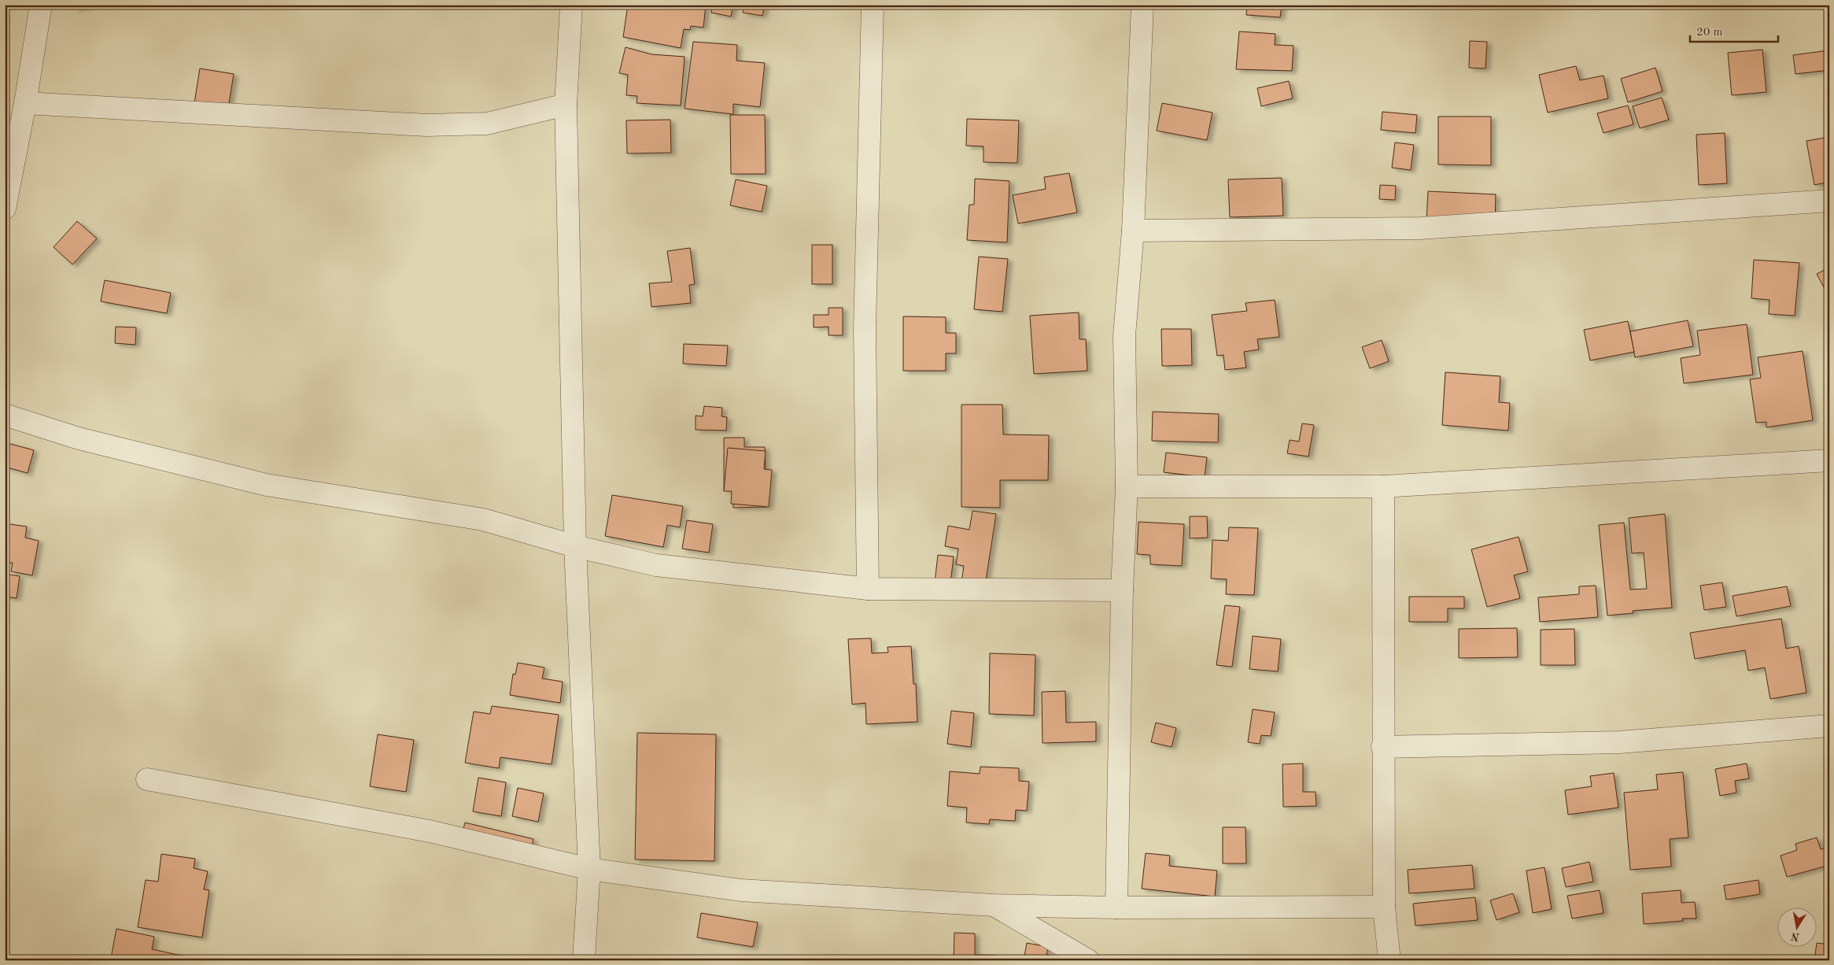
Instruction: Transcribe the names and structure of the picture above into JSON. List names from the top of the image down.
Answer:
{
  "scale_bar": "20 m",
  "north": "bottom"
}
